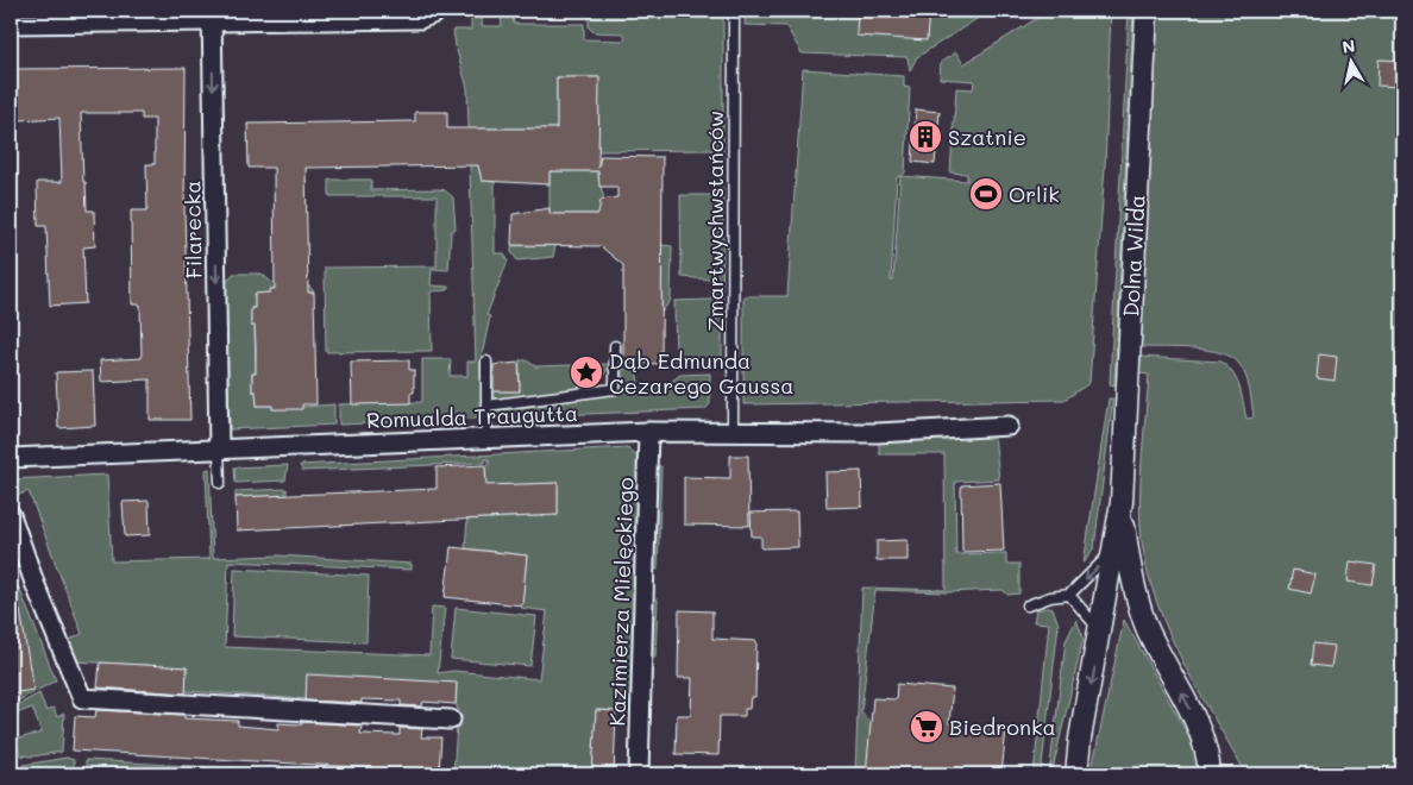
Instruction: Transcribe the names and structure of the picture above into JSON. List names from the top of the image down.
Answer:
{
  "streets": {
    "street": [
      "Filarecka",
      "Dolna Wilda",
      "Romualda Traugutta",
      "Kazimierza Mielęckiego"
    ],
    "lane": ["Zmartwychwstańców"]
  },
  "crossings": [
    ["Zmartwychwstańców", "Romualda Traugutta"],
    ["Filarecka", "Romualda Traugutta"],
    ["Romualda Traugutta", "Kazimierza Mielęckiego"]
  ],
  "one_way": ["Filarecka"],
  "places": {
    "building": ["Szatnie"],
    "sports": ["Orlik"],
    "place": ["Dąb Edmunda Cezarego Gaussa"],
    "supermarket": ["Biedronka"]
  },
  "north": "top"
}
